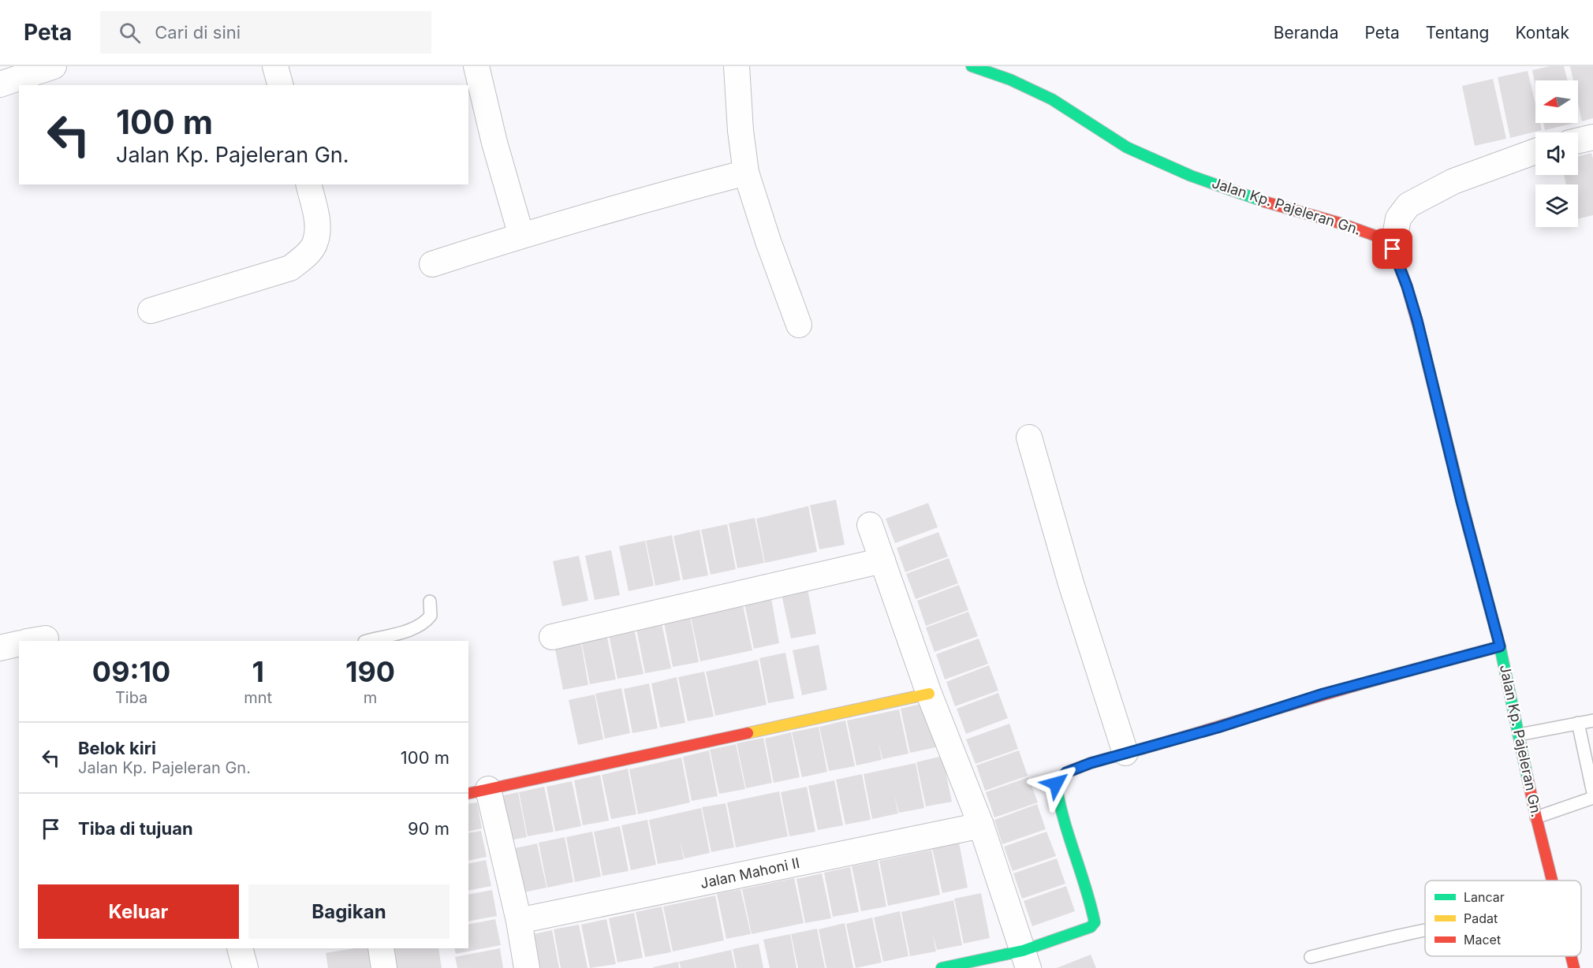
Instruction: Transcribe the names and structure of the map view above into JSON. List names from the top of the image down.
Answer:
{
  "streets": {
    "street": ["Jalan Kp. Pajeleran Gn.", "Jalan Mahoni II"]
  },
  "legend": ["Lancar", "Padat", "Macet"],
  "north": "left",
  "page": {
    "header": "Peta",
    "search": "Cari di sini",
    "nav": [
      "Beranda",
      "Peta",
      "Tentang",
      "Kontak"
    ],
    "turn": ["100 m", "Jalan Kp. Pajeleran Gn."],
    "eta": [
      "09:10",
      "Tiba",
      "1",
      "mnt",
      "190",
      "m"
    ],
    "list": [
      {
        "name": "Belok kiri",
        "note": "Jalan Kp. Pajeleran Gn.",
        "value": "100 m"
      },
      {
        "name": "Tiba di tujuan",
        "value": "90 m"
      }
    ],
    "buttons": ["Keluar", "Bagikan"]
  }
}
